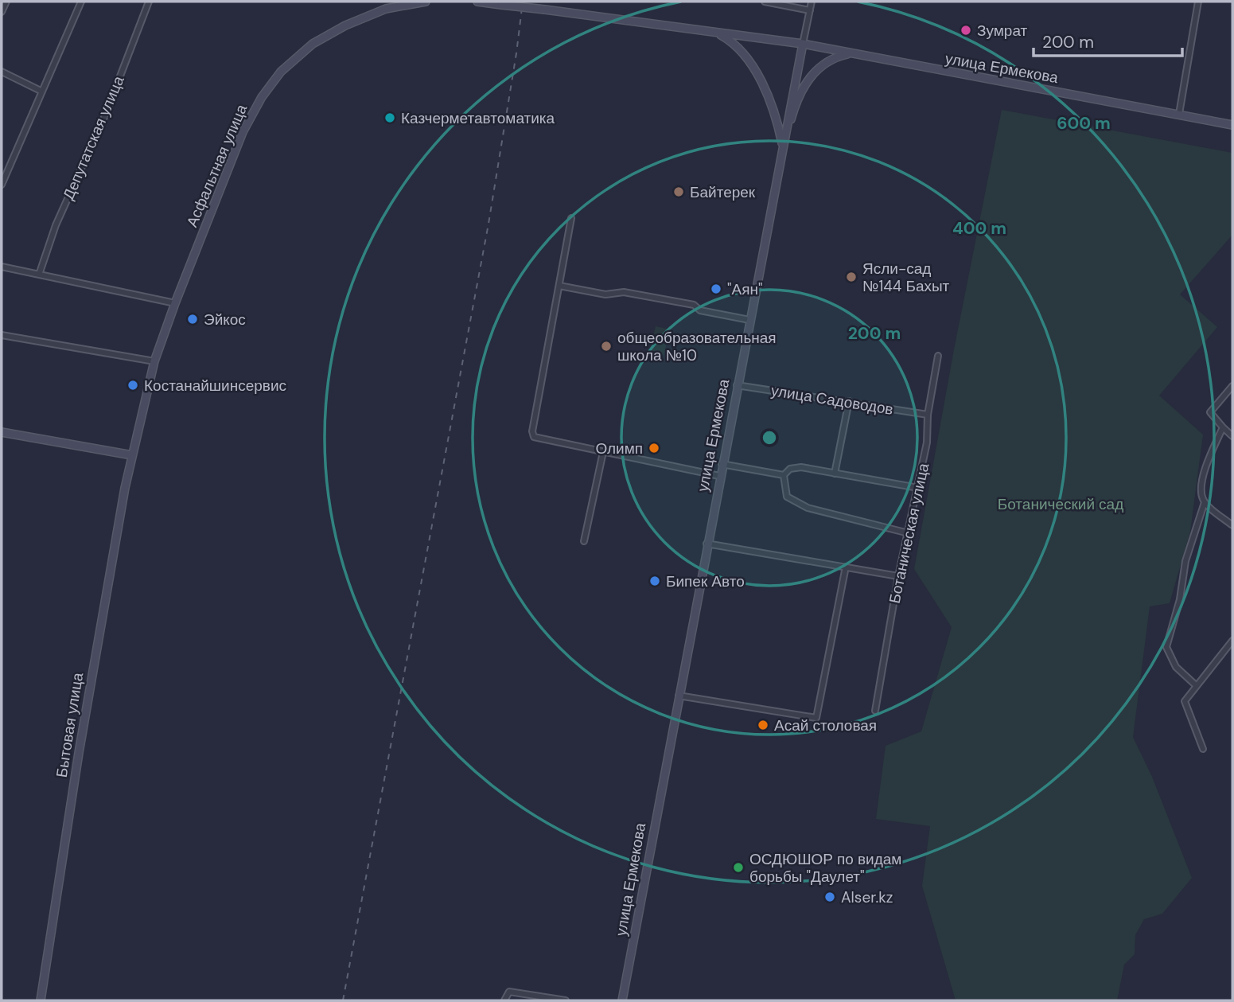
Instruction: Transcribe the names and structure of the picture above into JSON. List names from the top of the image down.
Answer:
{
  "streets": {
    "main road": ["улица Ермекова", "Асфальтная улица", "Бытовая улица"],
    "street": ["Депутатская улица", "улица Садоводов", "Ботаническая улица"]
  },
  "crossings": [
    ["улица Ермекова", "улица Садоводов"],
    ["Асфальтная улица", "Бытовая улица"],
    ["улица Садоводов", "Ботаническая улица"]
  ],
  "parks": ["Ботанический сад"],
  "places": [
    "Зумрат",
    "Казчерметавтоматика",
    "Байтерек",
    "Ясли-сад №144 Бахыт",
    "\"Аян\"",
    "Эйкос",
    "общеобразовательная школа №10",
    "Костанайшинсервис",
    "Олимп",
    "Бипек Авто",
    "Асай столовая",
    "ОСДЮШОР по видам борьбы \"Даулет\"",
    "Alser.kz"
  ],
  "scale_bar": "200 m",
  "rings": ["600 m", "400 m", "200 m"]
}
